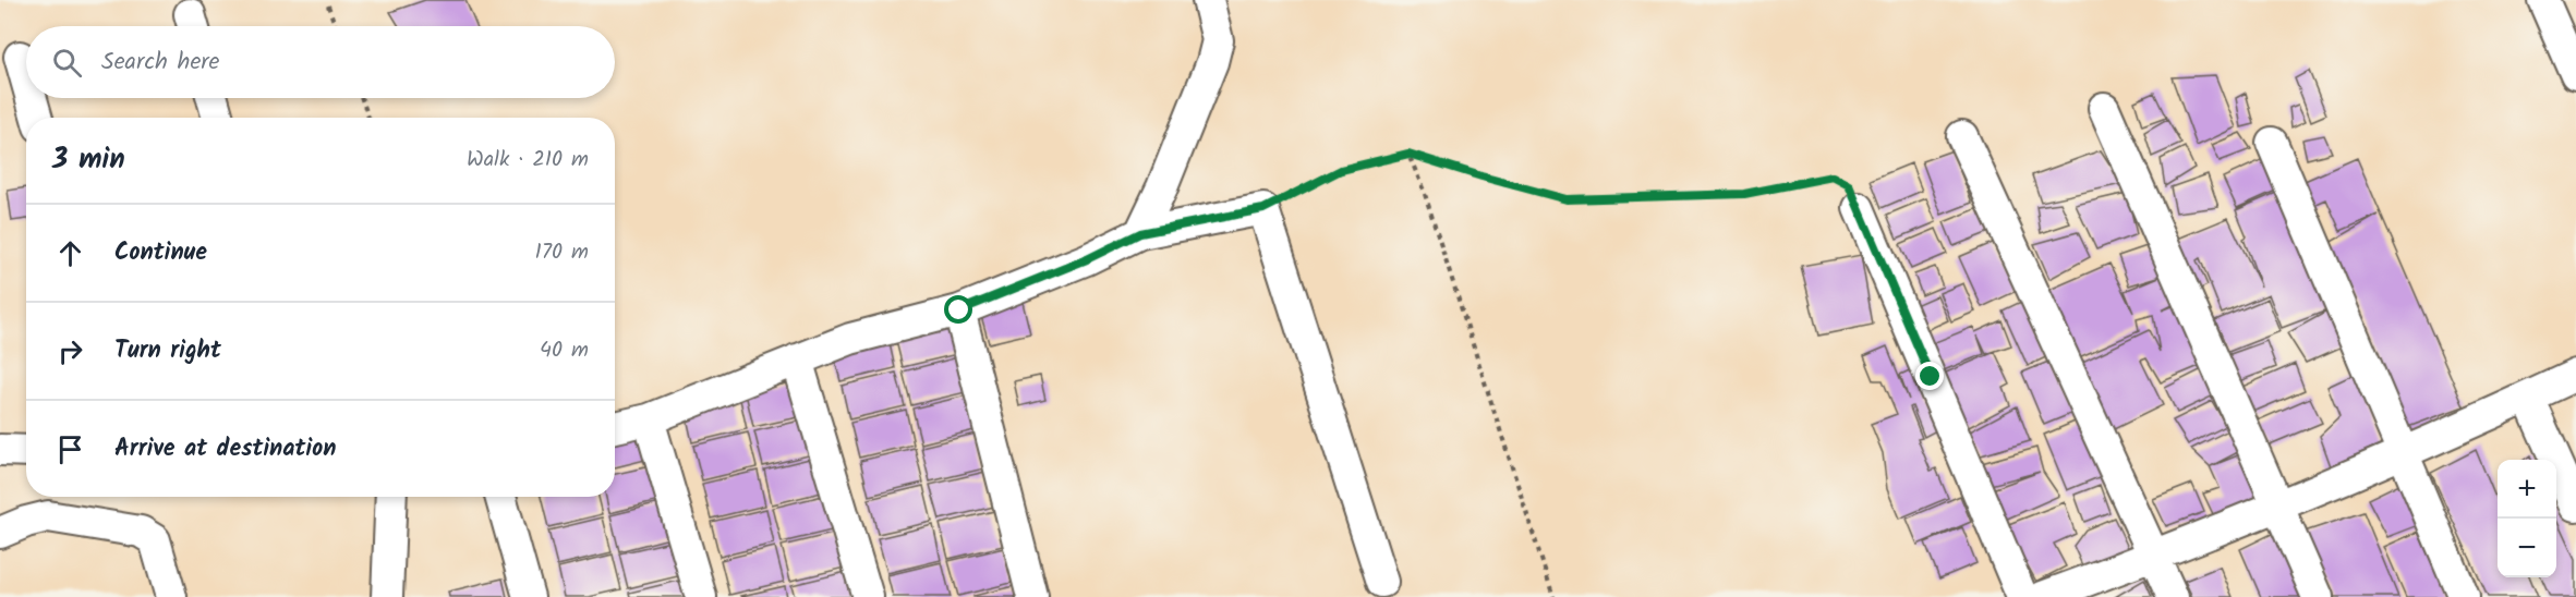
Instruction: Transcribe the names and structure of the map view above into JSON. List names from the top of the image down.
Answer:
{
  "page": {
    "search": "Search here",
    "heading": ["3 min", "Walk · 210 m"],
    "list": [
      ["Continue", "170 m"],
      ["Turn right", "40 m"],
      "Arrive at destination"
    ],
    "map_buttons": ["+", "−"]
  }
}
